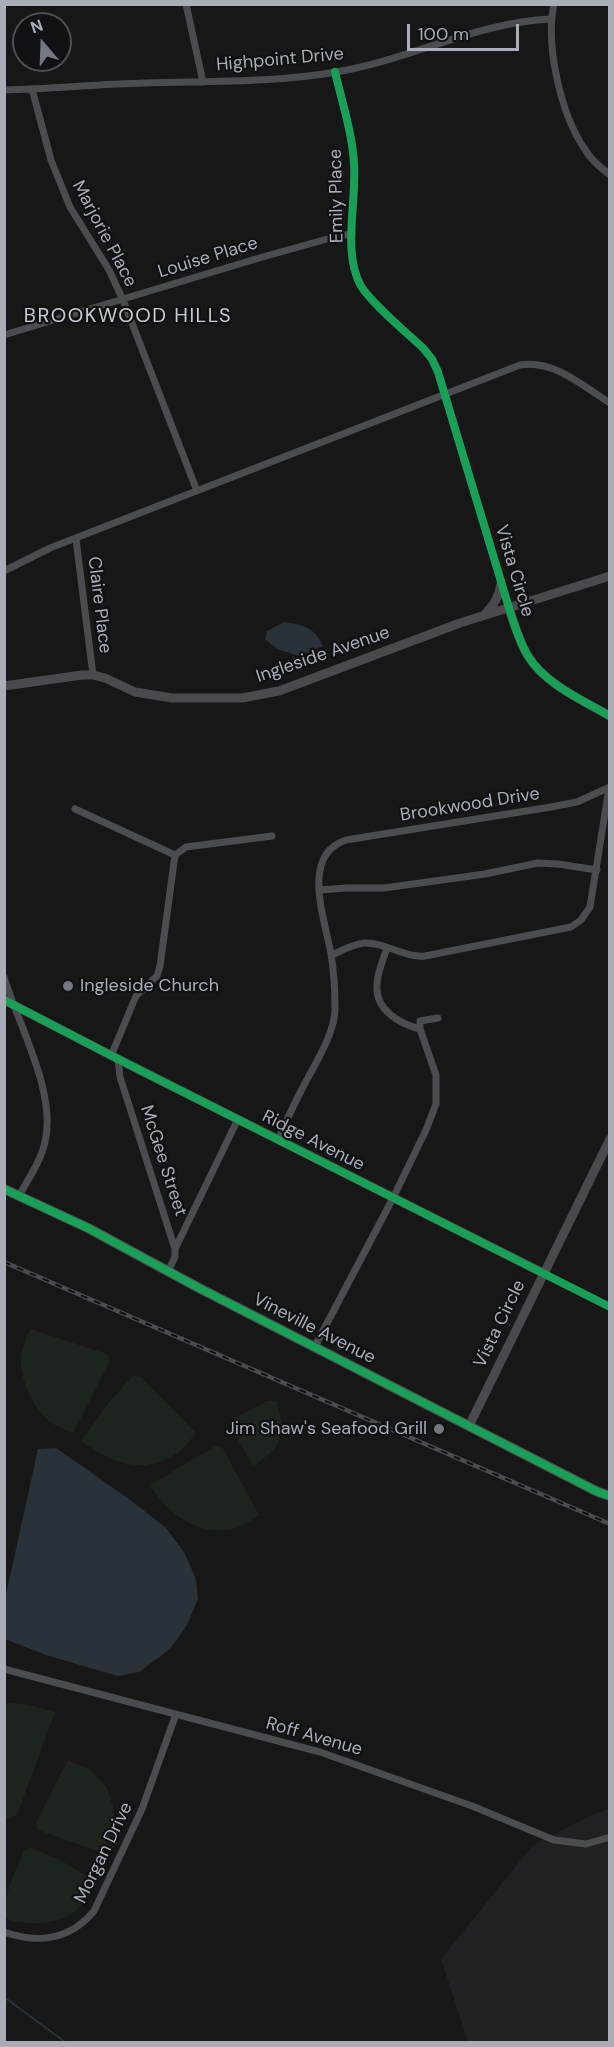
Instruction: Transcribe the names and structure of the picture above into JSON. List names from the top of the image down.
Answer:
{
  "streets": {
    "main road": ["Vineville Avenue"],
    "street": [
      "Highpoint Drive",
      "Emily Place",
      "Marjorie Place",
      "Louise Place",
      "Vista Circle",
      "Claire Place",
      "Ingleside Avenue",
      "Brookwood Drive",
      "Ridge Avenue",
      "McGee Street",
      "Roff Avenue",
      "Morgan Drive"
    ]
  },
  "crossings": [
    ["Highpoint Drive", "Emily Place"],
    ["Highpoint Drive", "Marjorie Place"],
    ["Emily Place", "Louise Place"],
    ["Emily Place", "Vista Circle"],
    ["Marjorie Place", "Louise Place"],
    ["Vista Circle", "Ingleside Avenue"],
    ["Vista Circle", "Ridge Avenue"],
    ["Vista Circle", "Vineville Avenue"],
    ["Claire Place", "Ingleside Avenue"],
    ["Ridge Avenue", "McGee Street"],
    ["Roff Avenue", "Morgan Drive"]
  ],
  "districts": ["BROOKWOOD HILLS"],
  "places": ["Ingleside Church", "Jim Shaw's Seafood Grill"],
  "scale_bar": "100 m",
  "north": "top"
}
